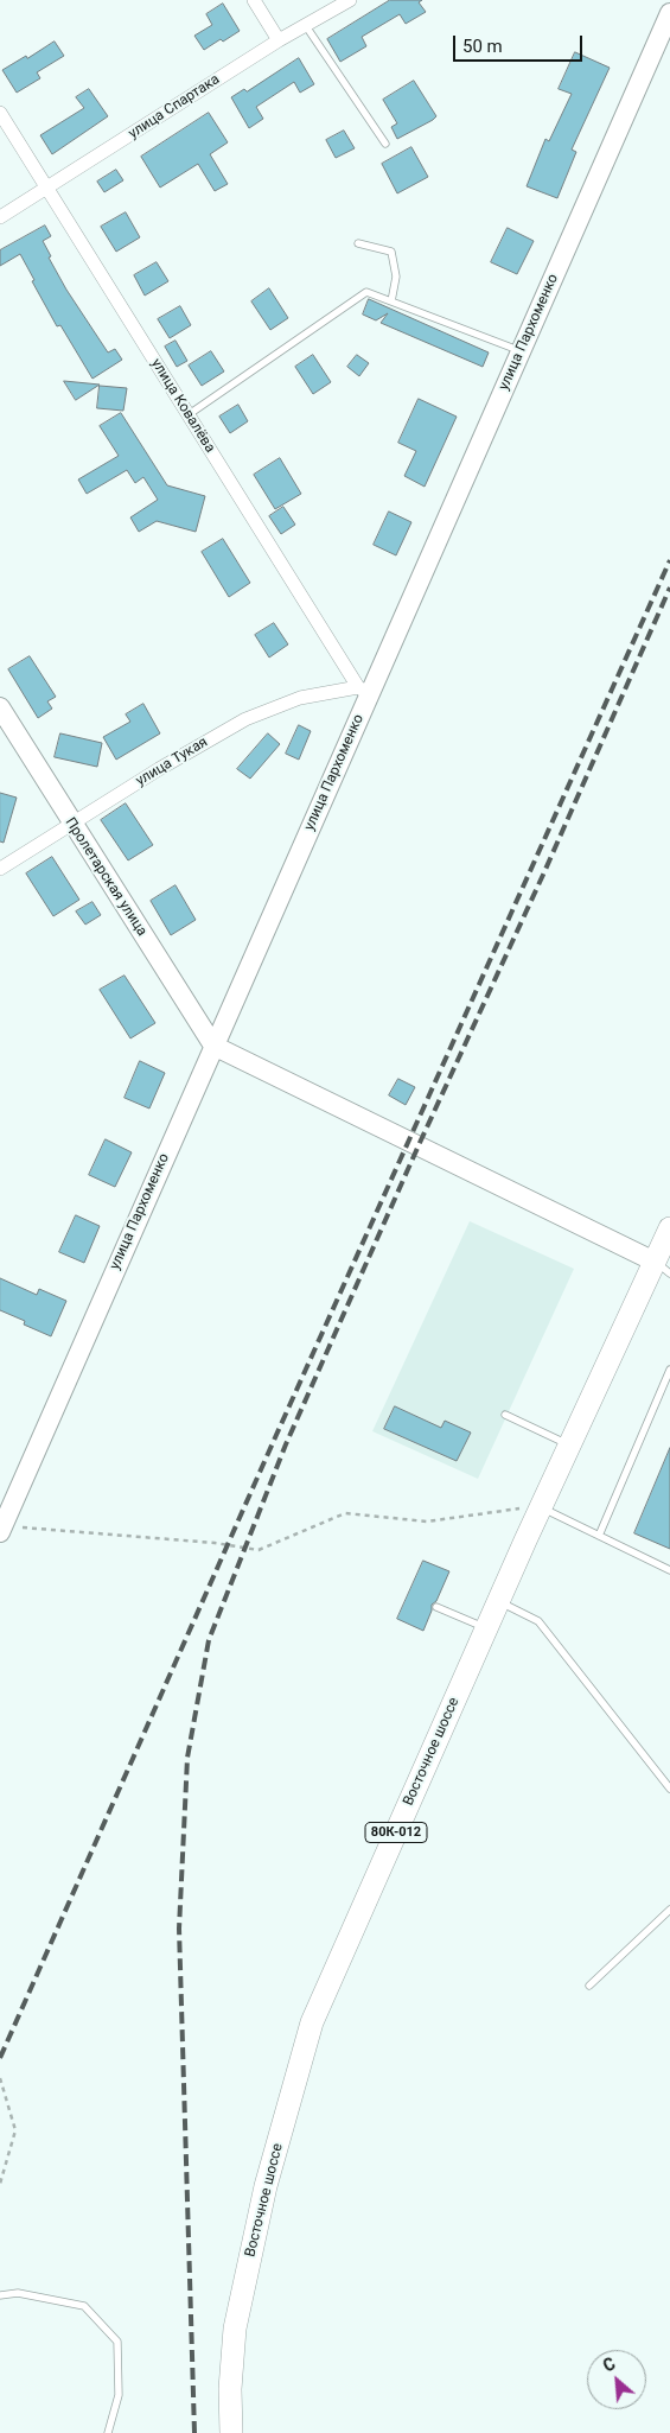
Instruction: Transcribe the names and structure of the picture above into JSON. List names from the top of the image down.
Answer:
{
  "streets": {
    "main road": [
      "улица Пархоменко",
      "Пролетарская улица",
      "Восточное шоссе",
      "80К-012"
    ],
    "street": ["улица Спартака", "улица Ковалёва", "улица Тукая"]
  },
  "crossings": [
    ["улица Спартака", "улица Ковалёва"],
    ["улица Пархоменко", "улица Ковалёва"],
    ["улица Пархоменко", "улица Тукая"],
    ["улица Пархоменко", "Пролетарская улица"],
    ["улица Ковалёва", "улица Тукая"],
    ["улица Тукая", "Пролетарская улица"]
  ],
  "scale_bar": "50 m",
  "north": "top left"
}
